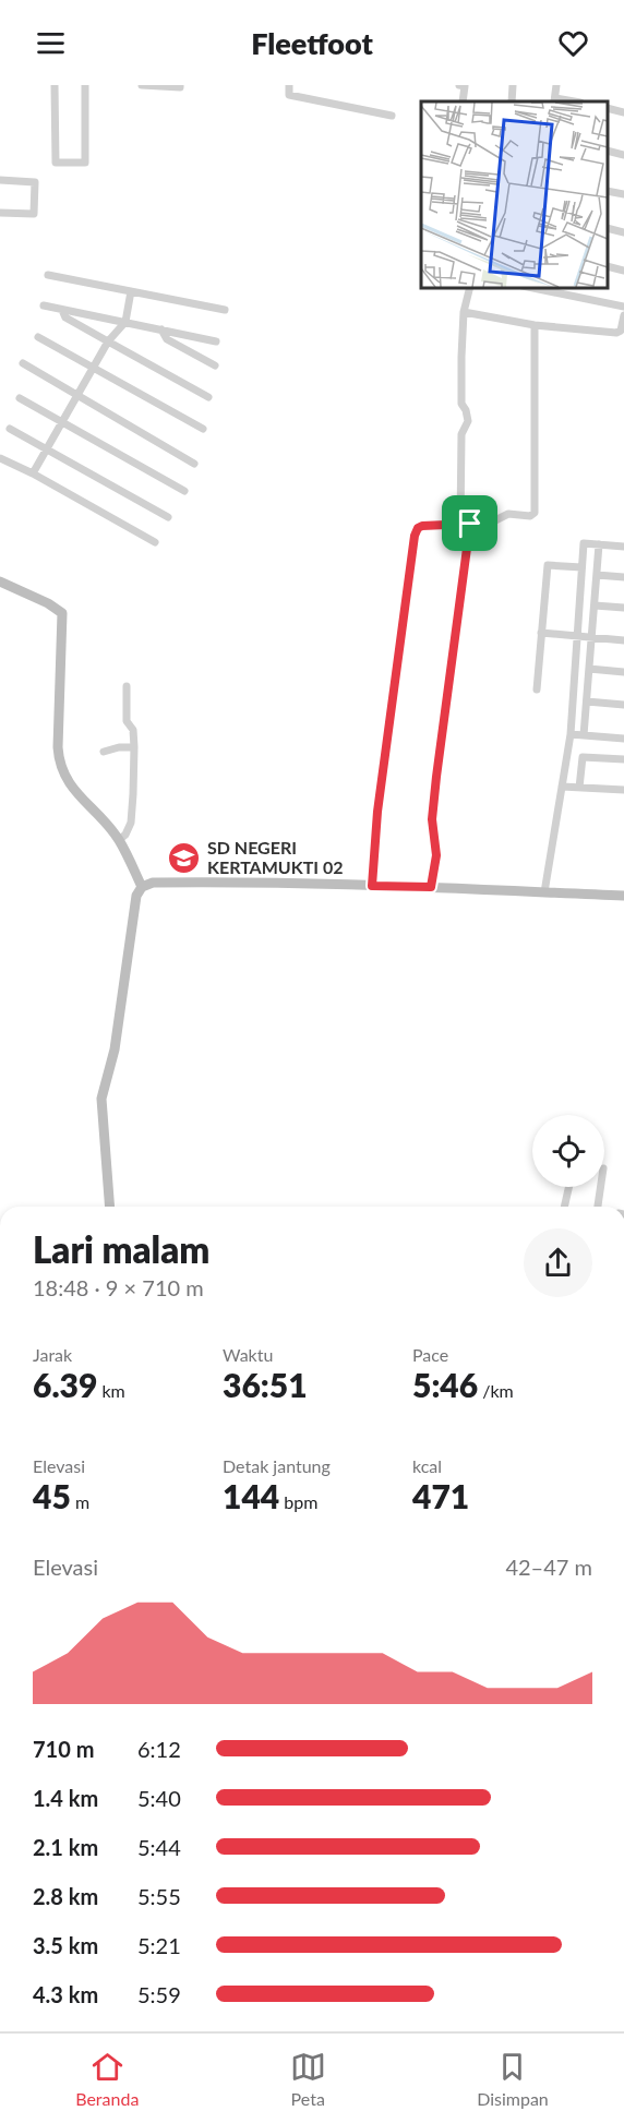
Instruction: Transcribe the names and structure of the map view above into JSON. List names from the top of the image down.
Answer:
{
  "places": {
    "school or university": ["SD NEGERI KERTAMUKTI 02"]
  },
  "page": {
    "header": "Fleetfoot",
    "heading": ["Lari malam", "18:48 · 9 × 710 m"],
    "stats": [
      ["Jarak", "6.39 km"],
      ["Waktu", "36:51"],
      ["Pace", "5:46 /km"],
      ["Elevasi", "45 m"],
      ["Detak jantung", "144 bpm"],
      ["kcal", "471"]
    ],
    "chart": ["Elevasi", "42–47 m"],
    "list": [
      {
        "name": "710 m",
        "note": "6:12"
      },
      {
        "name": "1.4 km",
        "note": "5:40"
      },
      {
        "name": "2.1 km",
        "note": "5:44"
      },
      {
        "name": "2.8 km",
        "note": "5:55"
      },
      {
        "name": "3.5 km",
        "note": "5:21"
      },
      {
        "name": "4.3 km",
        "note": "5:59"
      }
    ],
    "tabs": ["Beranda", "Peta", "Disimpan"]
  }
}
